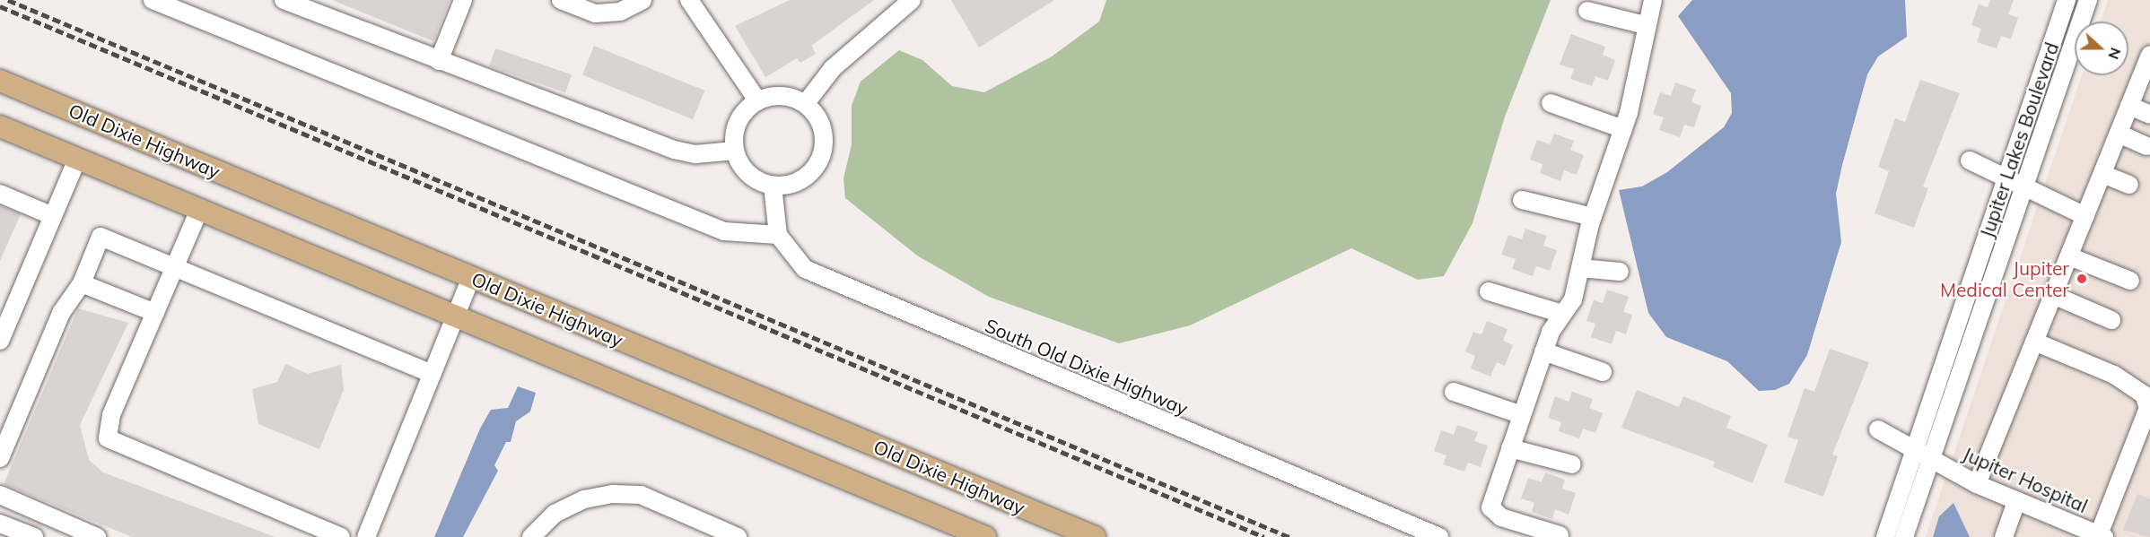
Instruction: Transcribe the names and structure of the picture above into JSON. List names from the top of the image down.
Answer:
{
  "streets": {
    "main road": ["Old Dixie Highway"],
    "street": ["Jupiter Lakes Boulevard", "South Old Dixie Highway", "Jupiter Hospital"]
  },
  "crossings": [
    ["Jupiter Lakes Boulevard", "Jupiter Hospital"]
  ],
  "places": ["Jupiter Medical Center"],
  "north": "right"
}
